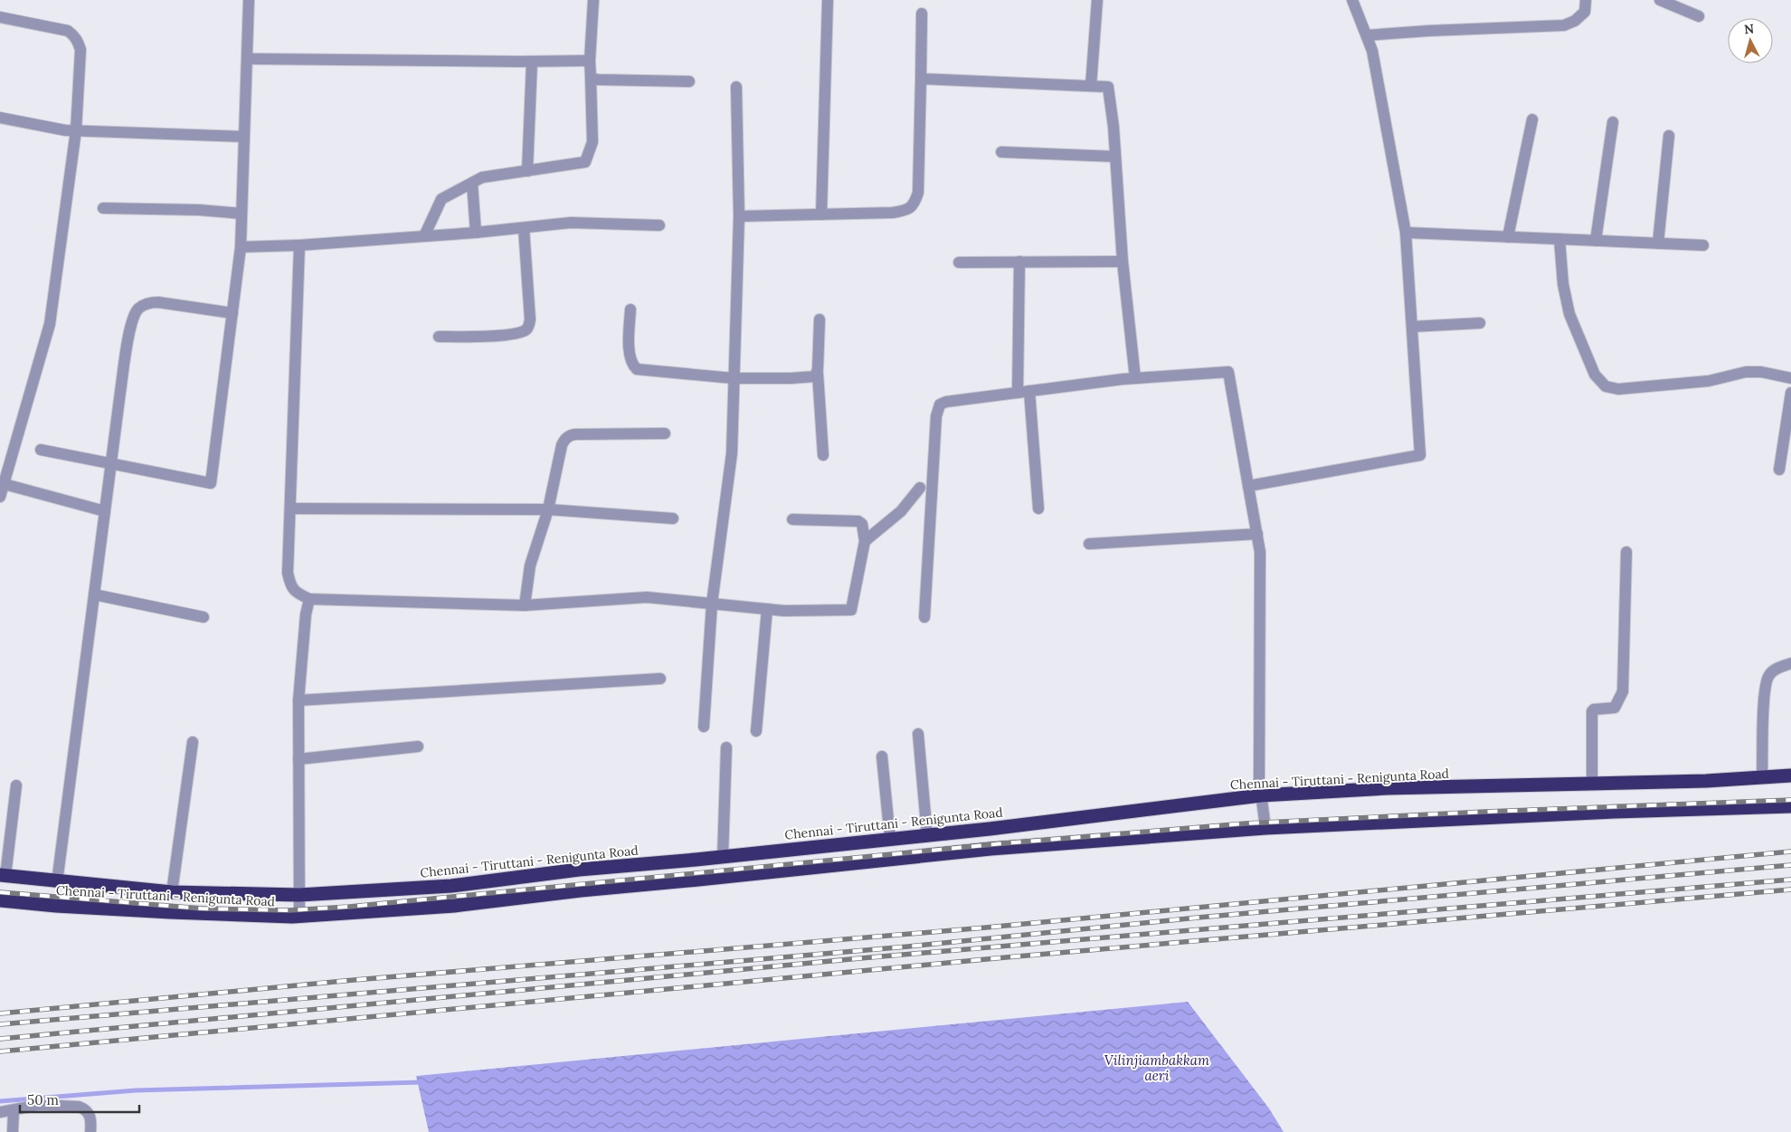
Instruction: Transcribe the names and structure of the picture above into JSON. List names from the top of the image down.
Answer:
{
  "streets": {
    "highway": ["Chennai - Tiruttani - Renigunta Road"]
  },
  "water": ["Vilinjiambakkam aeri"],
  "scale_bar": "50 m",
  "north": "top"
}
